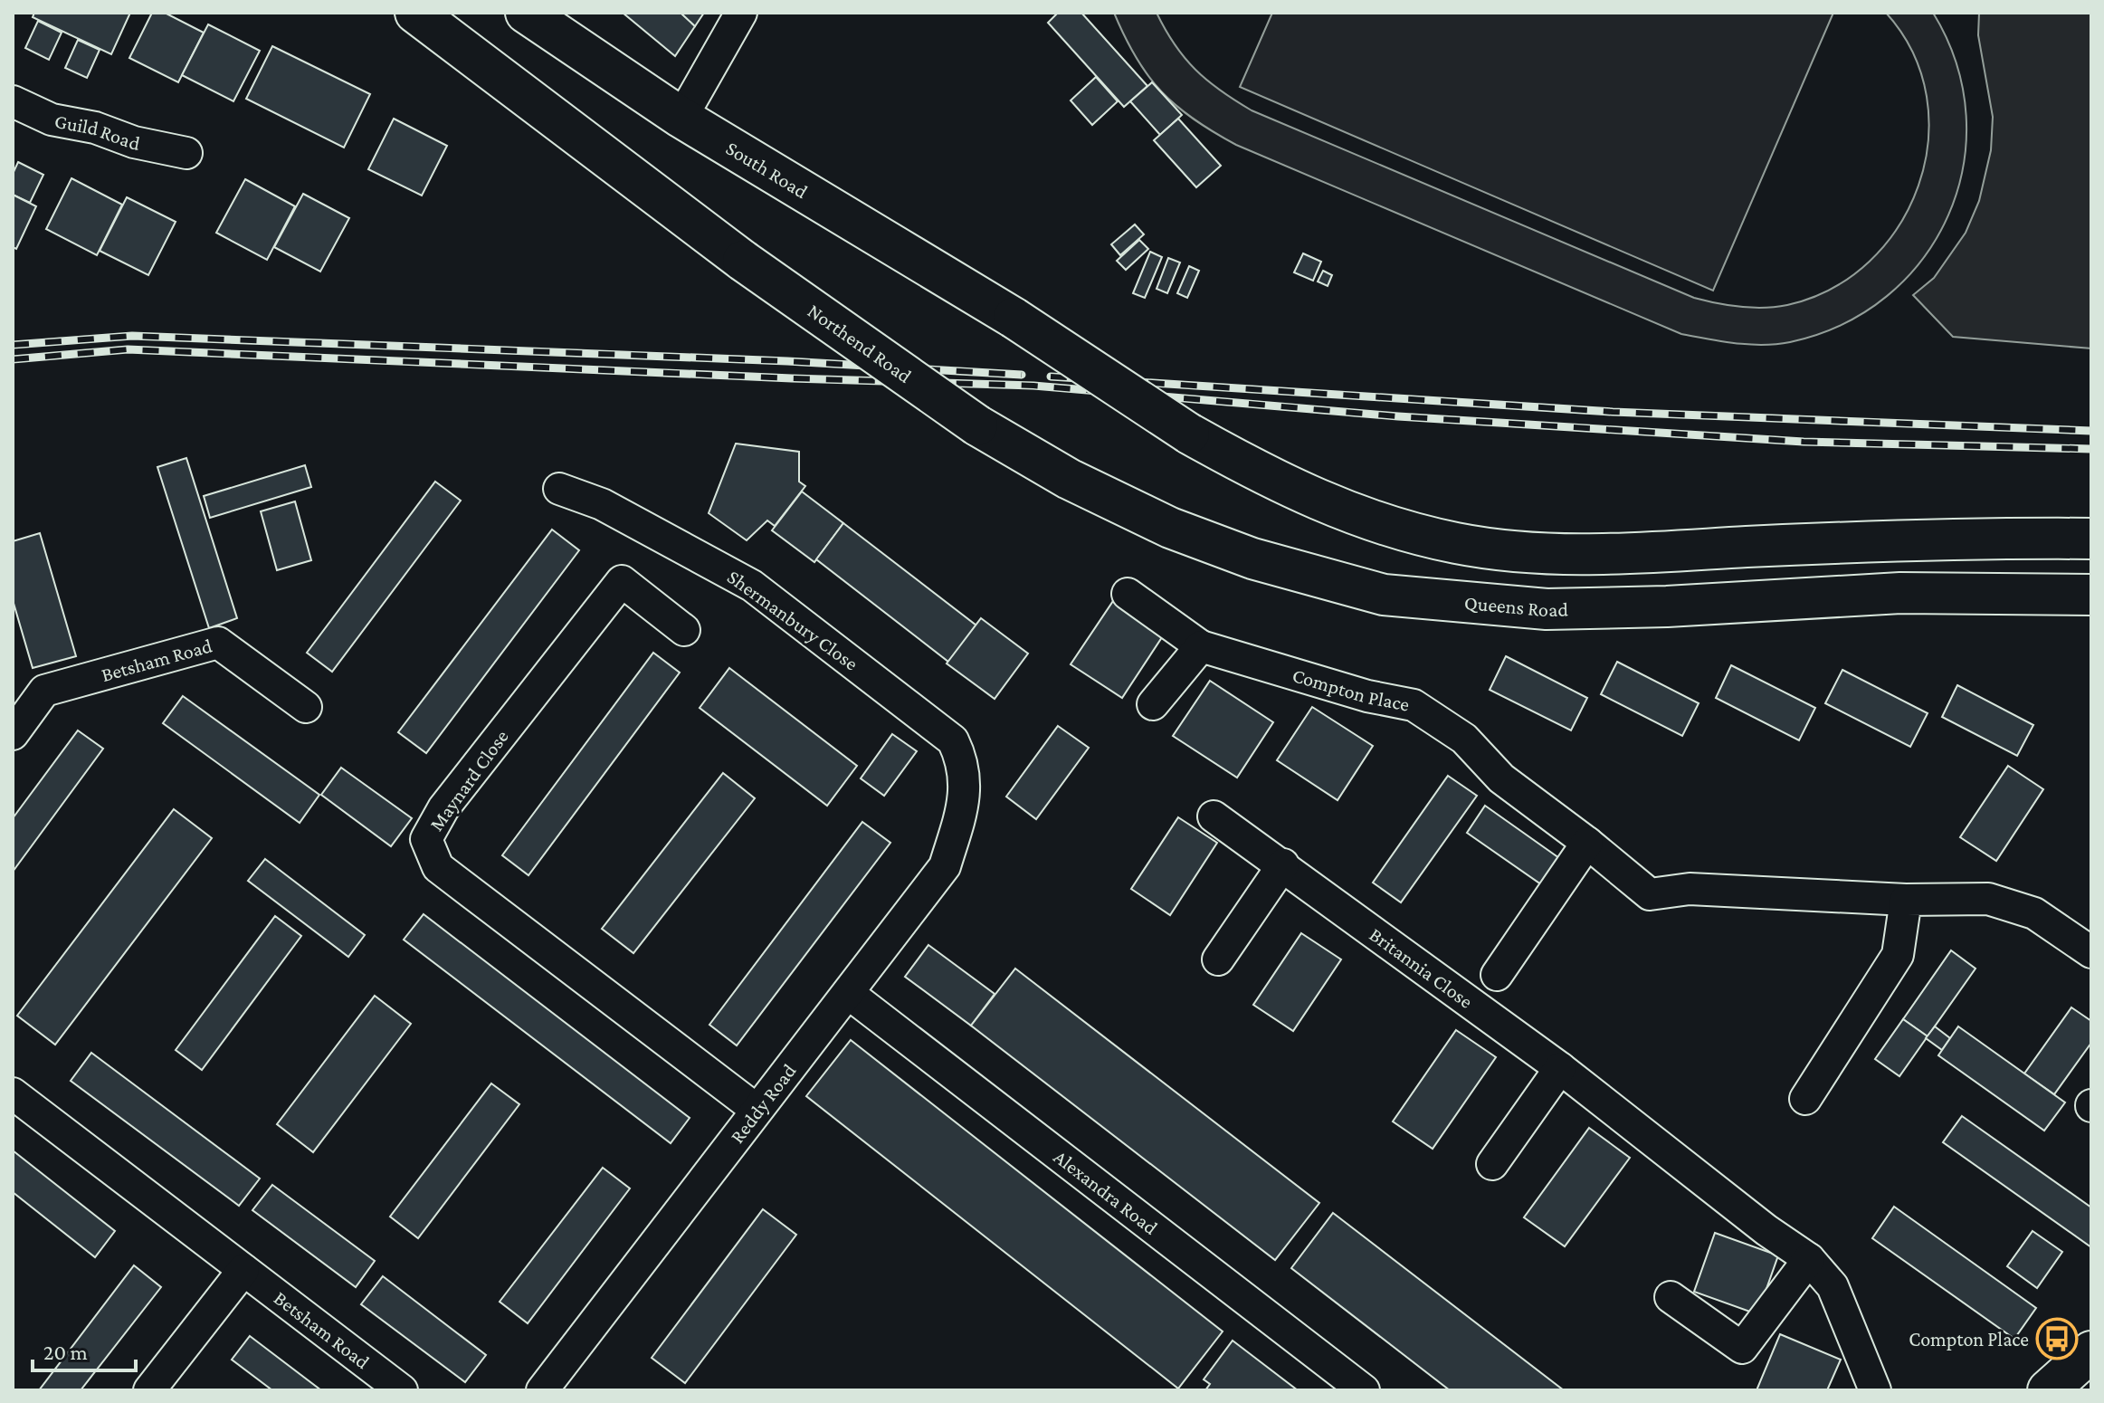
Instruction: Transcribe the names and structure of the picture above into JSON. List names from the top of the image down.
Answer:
{
  "streets": {
    "main road": ["South Road", "Northend Road", "Queens Road"],
    "street": [
      "Guild Road",
      "Shermanbury Close",
      "Betsham Road",
      "Compton Place",
      "Maynard Close",
      "Britannia Close",
      "Reddy Road",
      "Alexandra Road"
    ]
  },
  "crossings": [
    ["Northend Road", "Queens Road"],
    ["Shermanbury Close", "Reddy Road"],
    ["Maynard Close", "Reddy Road"],
    ["Reddy Road", "Alexandra Road"]
  ],
  "places": {
    "bus stop": ["Compton Place"]
  },
  "scale_bar": "20 m"
}
